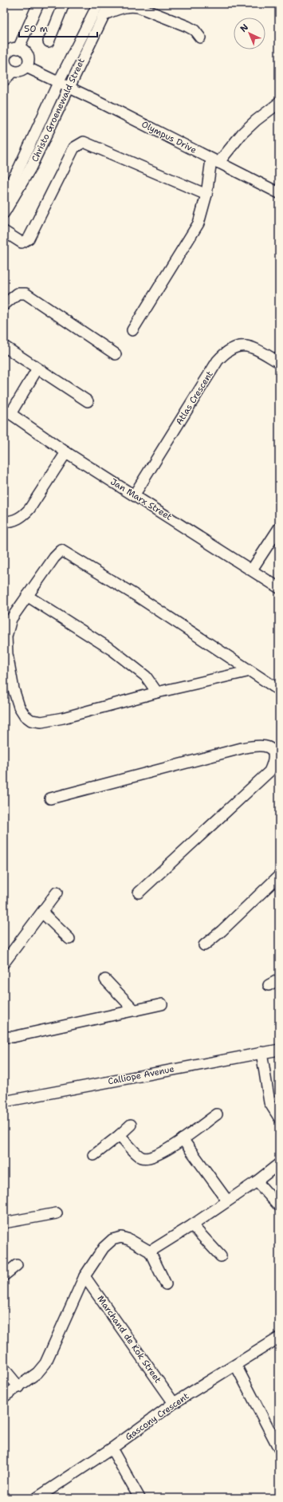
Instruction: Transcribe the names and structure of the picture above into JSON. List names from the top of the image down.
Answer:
{
  "streets": {
    "street": [
      "Christo Groenewald Street",
      "Olympus Drive",
      "Atlas Crescent",
      "Jan Marx Street",
      "Calliope Avenue",
      "Marchand de Kok Street",
      "Gascony Crescent"
    ]
  },
  "crossings": [
    ["Christo Groenewald Street", "Olympus Drive"],
    ["Atlas Crescent", "Jan Marx Street"],
    ["Marchand de Kok Street", "Gascony Crescent"]
  ],
  "scale_bar": "50 m",
  "north": "top left"
}
